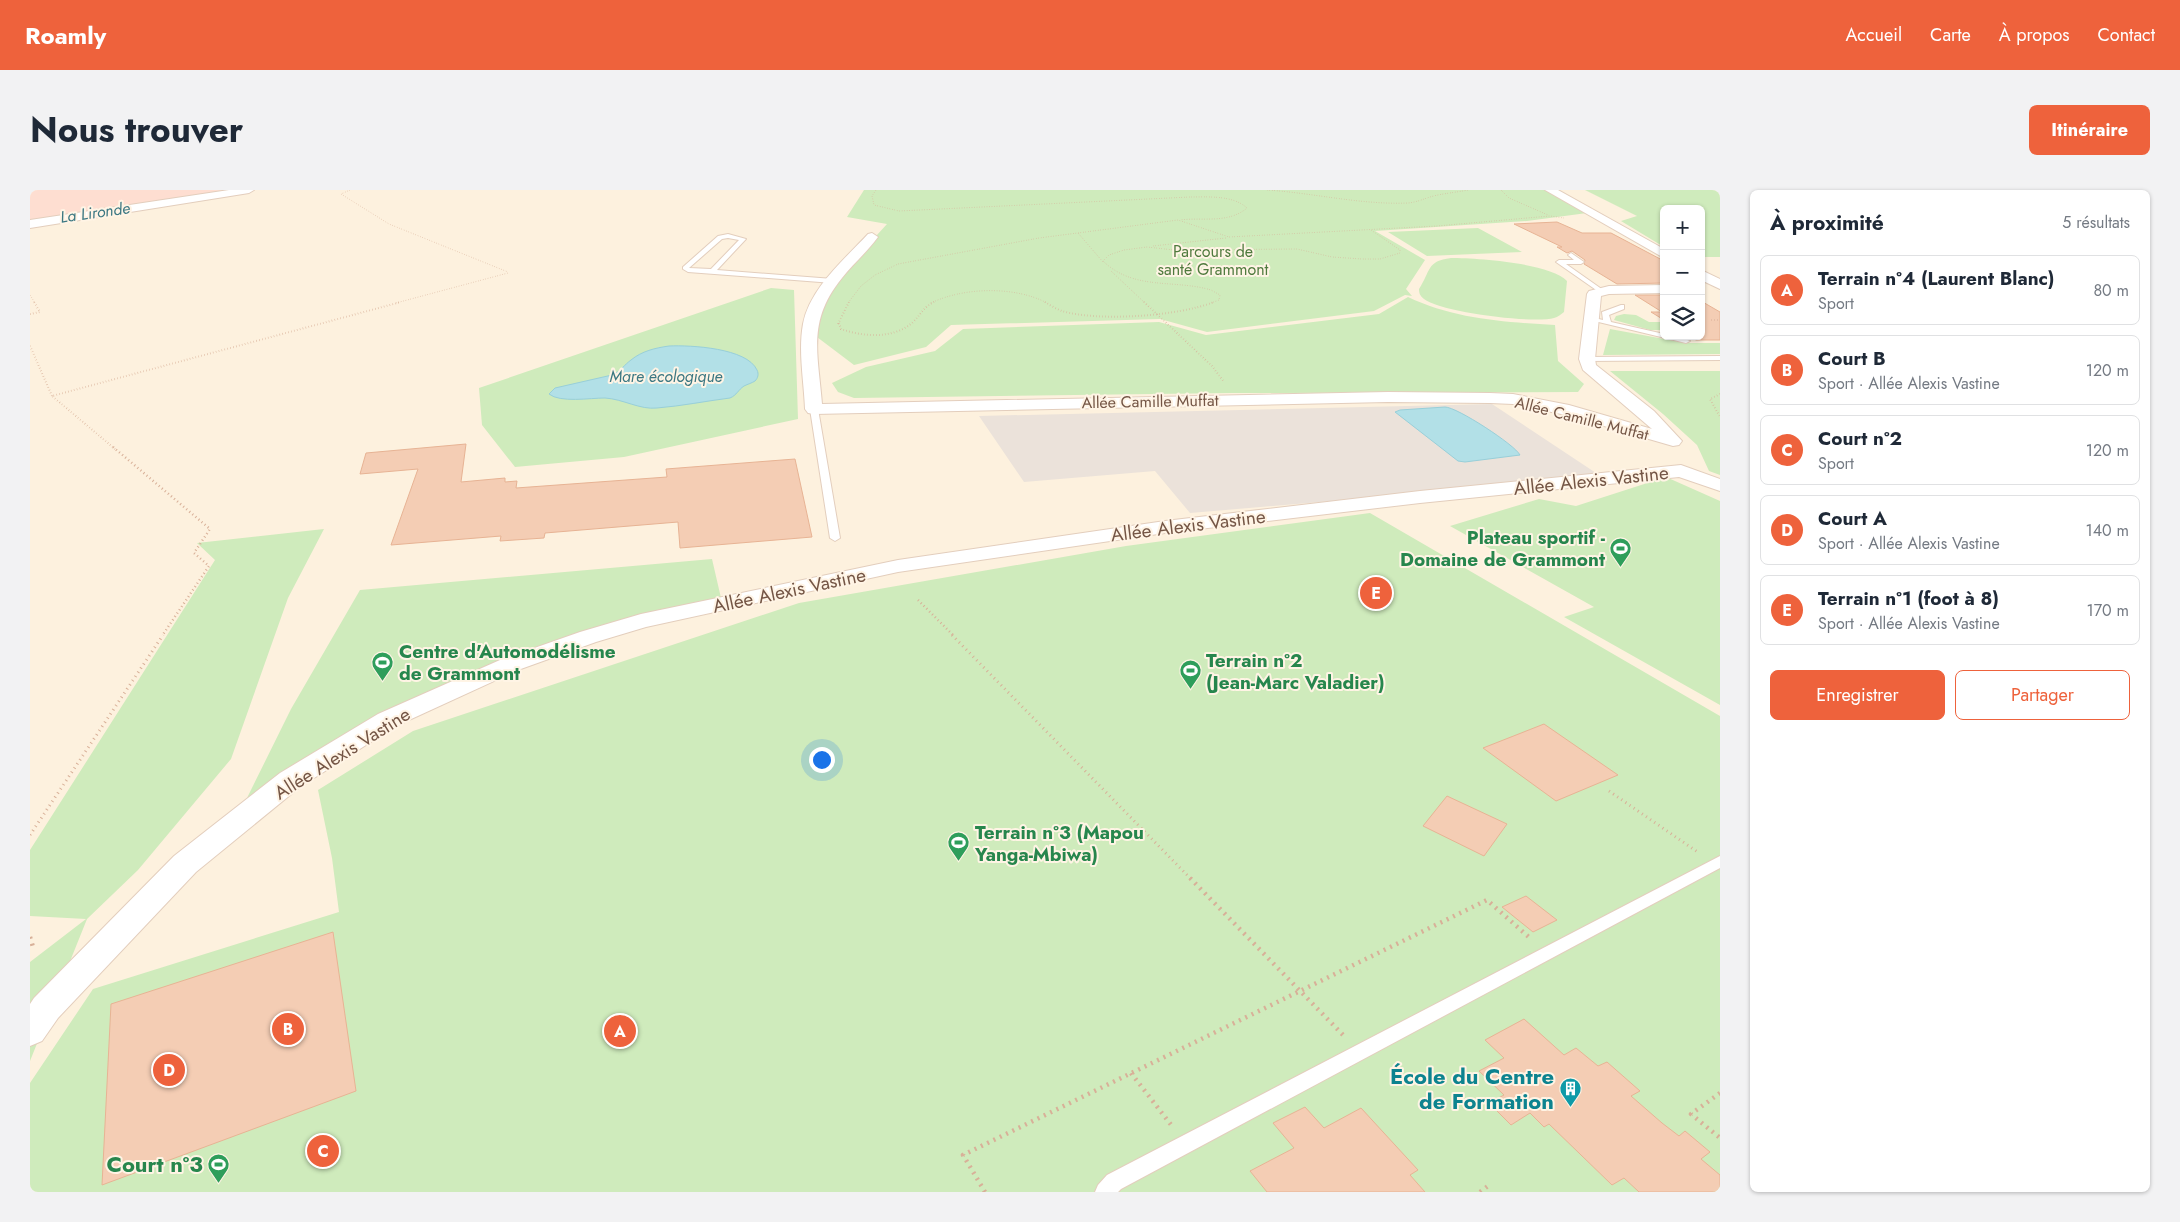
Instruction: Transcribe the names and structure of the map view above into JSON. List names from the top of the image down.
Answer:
{
  "streets": {
    "street": ["Allée Camille Muffat", "Allée Alexis Vastine"]
  },
  "water": ["La Lironde", "Mare écologique"],
  "parks": ["Parcours de santé Grammont"],
  "places": {
    "sports": [
      "Plateau sportif - Domaine de Grammont",
      "Centre d'Automodélisme de Grammont",
      "Terrain n°2 (Jean-Marc Valadier)",
      "Terrain n°3 (Mapou Yanga-Mbiwa)",
      "Court n°3"
    ],
    "building": ["École du Centre de Formation"]
  },
  "page": {
    "header": "Roamly",
    "nav": [
      "Accueil",
      "Carte",
      "À propos",
      "Contact"
    ],
    "title": "Nous trouver",
    "buttons": [
      "Itinéraire",
      ["Enregistrer", "Partager"]
    ],
    "heading": ["À proximité", "5 résultats"],
    "map_buttons": ["+", "−"],
    "list": [
      {
        "mark": "A",
        "name": "Terrain n°4 (Laurent Blanc)",
        "note": "Sport",
        "value": "80 m"
      },
      {
        "mark": "B",
        "name": "Court B",
        "note": "Sport · Allée Alexis Vastine",
        "value": "120 m"
      },
      {
        "mark": "C",
        "name": "Court n°2",
        "note": "Sport",
        "value": "120 m"
      },
      {
        "mark": "D",
        "name": "Court A",
        "note": "Sport · Allée Alexis Vastine",
        "value": "140 m"
      },
      {
        "mark": "E",
        "name": "Terrain n°1 (foot à 8)",
        "note": "Sport · Allée Alexis Vastine",
        "value": "170 m"
      }
    ],
    "pins": [
      "E",
      "B",
      "A",
      "D",
      "C"
    ]
  }
}
